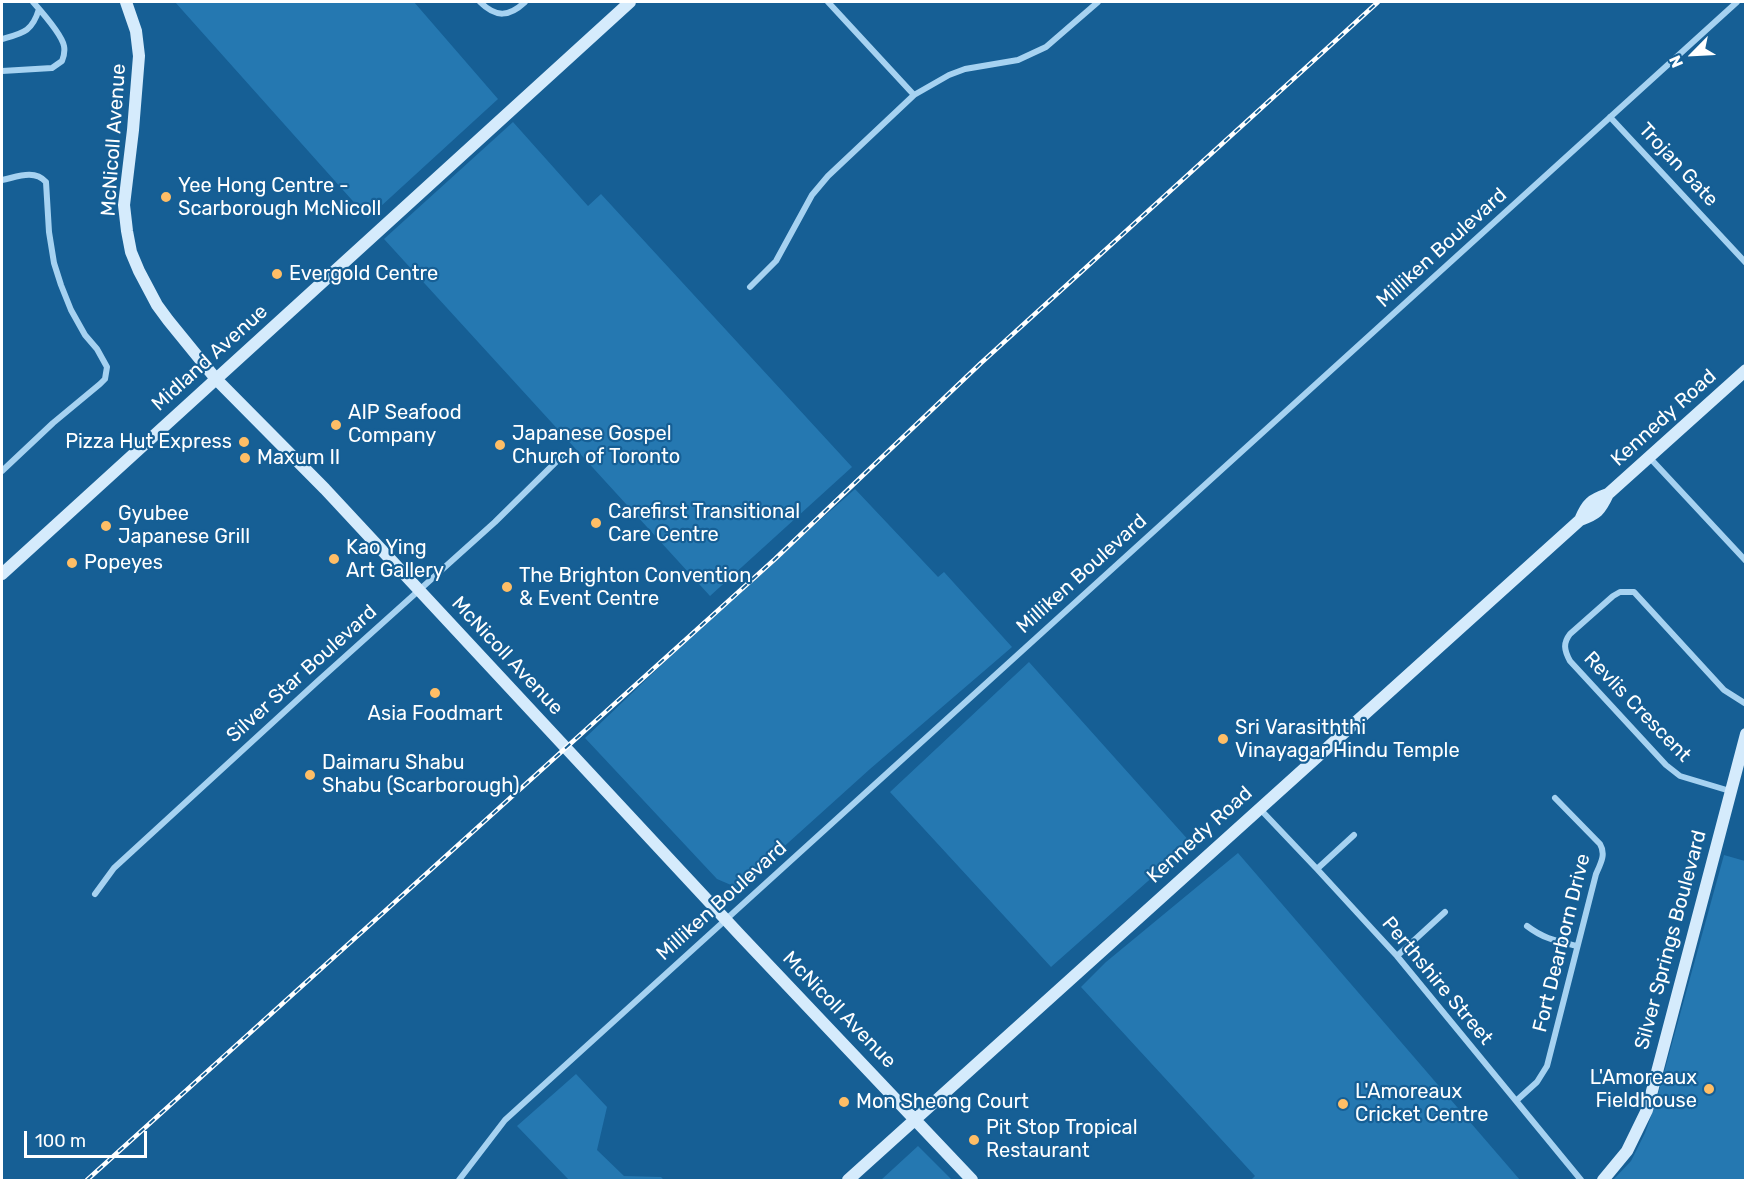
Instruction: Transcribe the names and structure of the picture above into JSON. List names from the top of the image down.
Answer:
{
  "streets": {
    "main road": [
      "McNicoll Avenue",
      "Midland Avenue",
      "Kennedy Road",
      "Silver Springs Boulevard"
    ],
    "street": [
      "Trojan Gate",
      "Milliken Boulevard",
      "Silver Star Boulevard",
      "Revlis Crescent",
      "Fort Dearborn Drive",
      "Perthshire Street"
    ]
  },
  "crossings": [
    ["McNicoll Avenue", "Milliken Boulevard"],
    ["McNicoll Avenue", "Midland Avenue"],
    ["McNicoll Avenue", "Kennedy Road"],
    ["McNicoll Avenue", "Silver Star Boulevard"],
    ["Trojan Gate", "Milliken Boulevard"],
    ["Kennedy Road", "Perthshire Street"],
    ["Revlis Crescent", "Silver Springs Boulevard"],
    ["Fort Dearborn Drive", "Perthshire Street"]
  ],
  "places": [
    "Yee Hong Centre - Scarborough McNicoll",
    "Evergold Centre",
    "AIP Seafood Company",
    "Pizza Hut Express",
    "Japanese Gospel Church of Toronto",
    "Maxum II",
    "Carefirst Transitional Care Centre",
    "Gyubee Japanese Grill",
    "Kao Ying Art Gallery",
    "Popeyes",
    "The Brighton Convention & Event Centre",
    "Asia Foodmart",
    "Sri Varasiththi Vinayagar Hindu Temple",
    "Daimaru Shabu Shabu (Scarborough)",
    "L'Amoreaux Fieldhouse",
    "Mon Sheong Court",
    "L'Amoreaux Cricket Centre",
    "Pit Stop Tropical Restaurant"
  ],
  "scale_bar": "100 m",
  "north": "bottom left"
}
